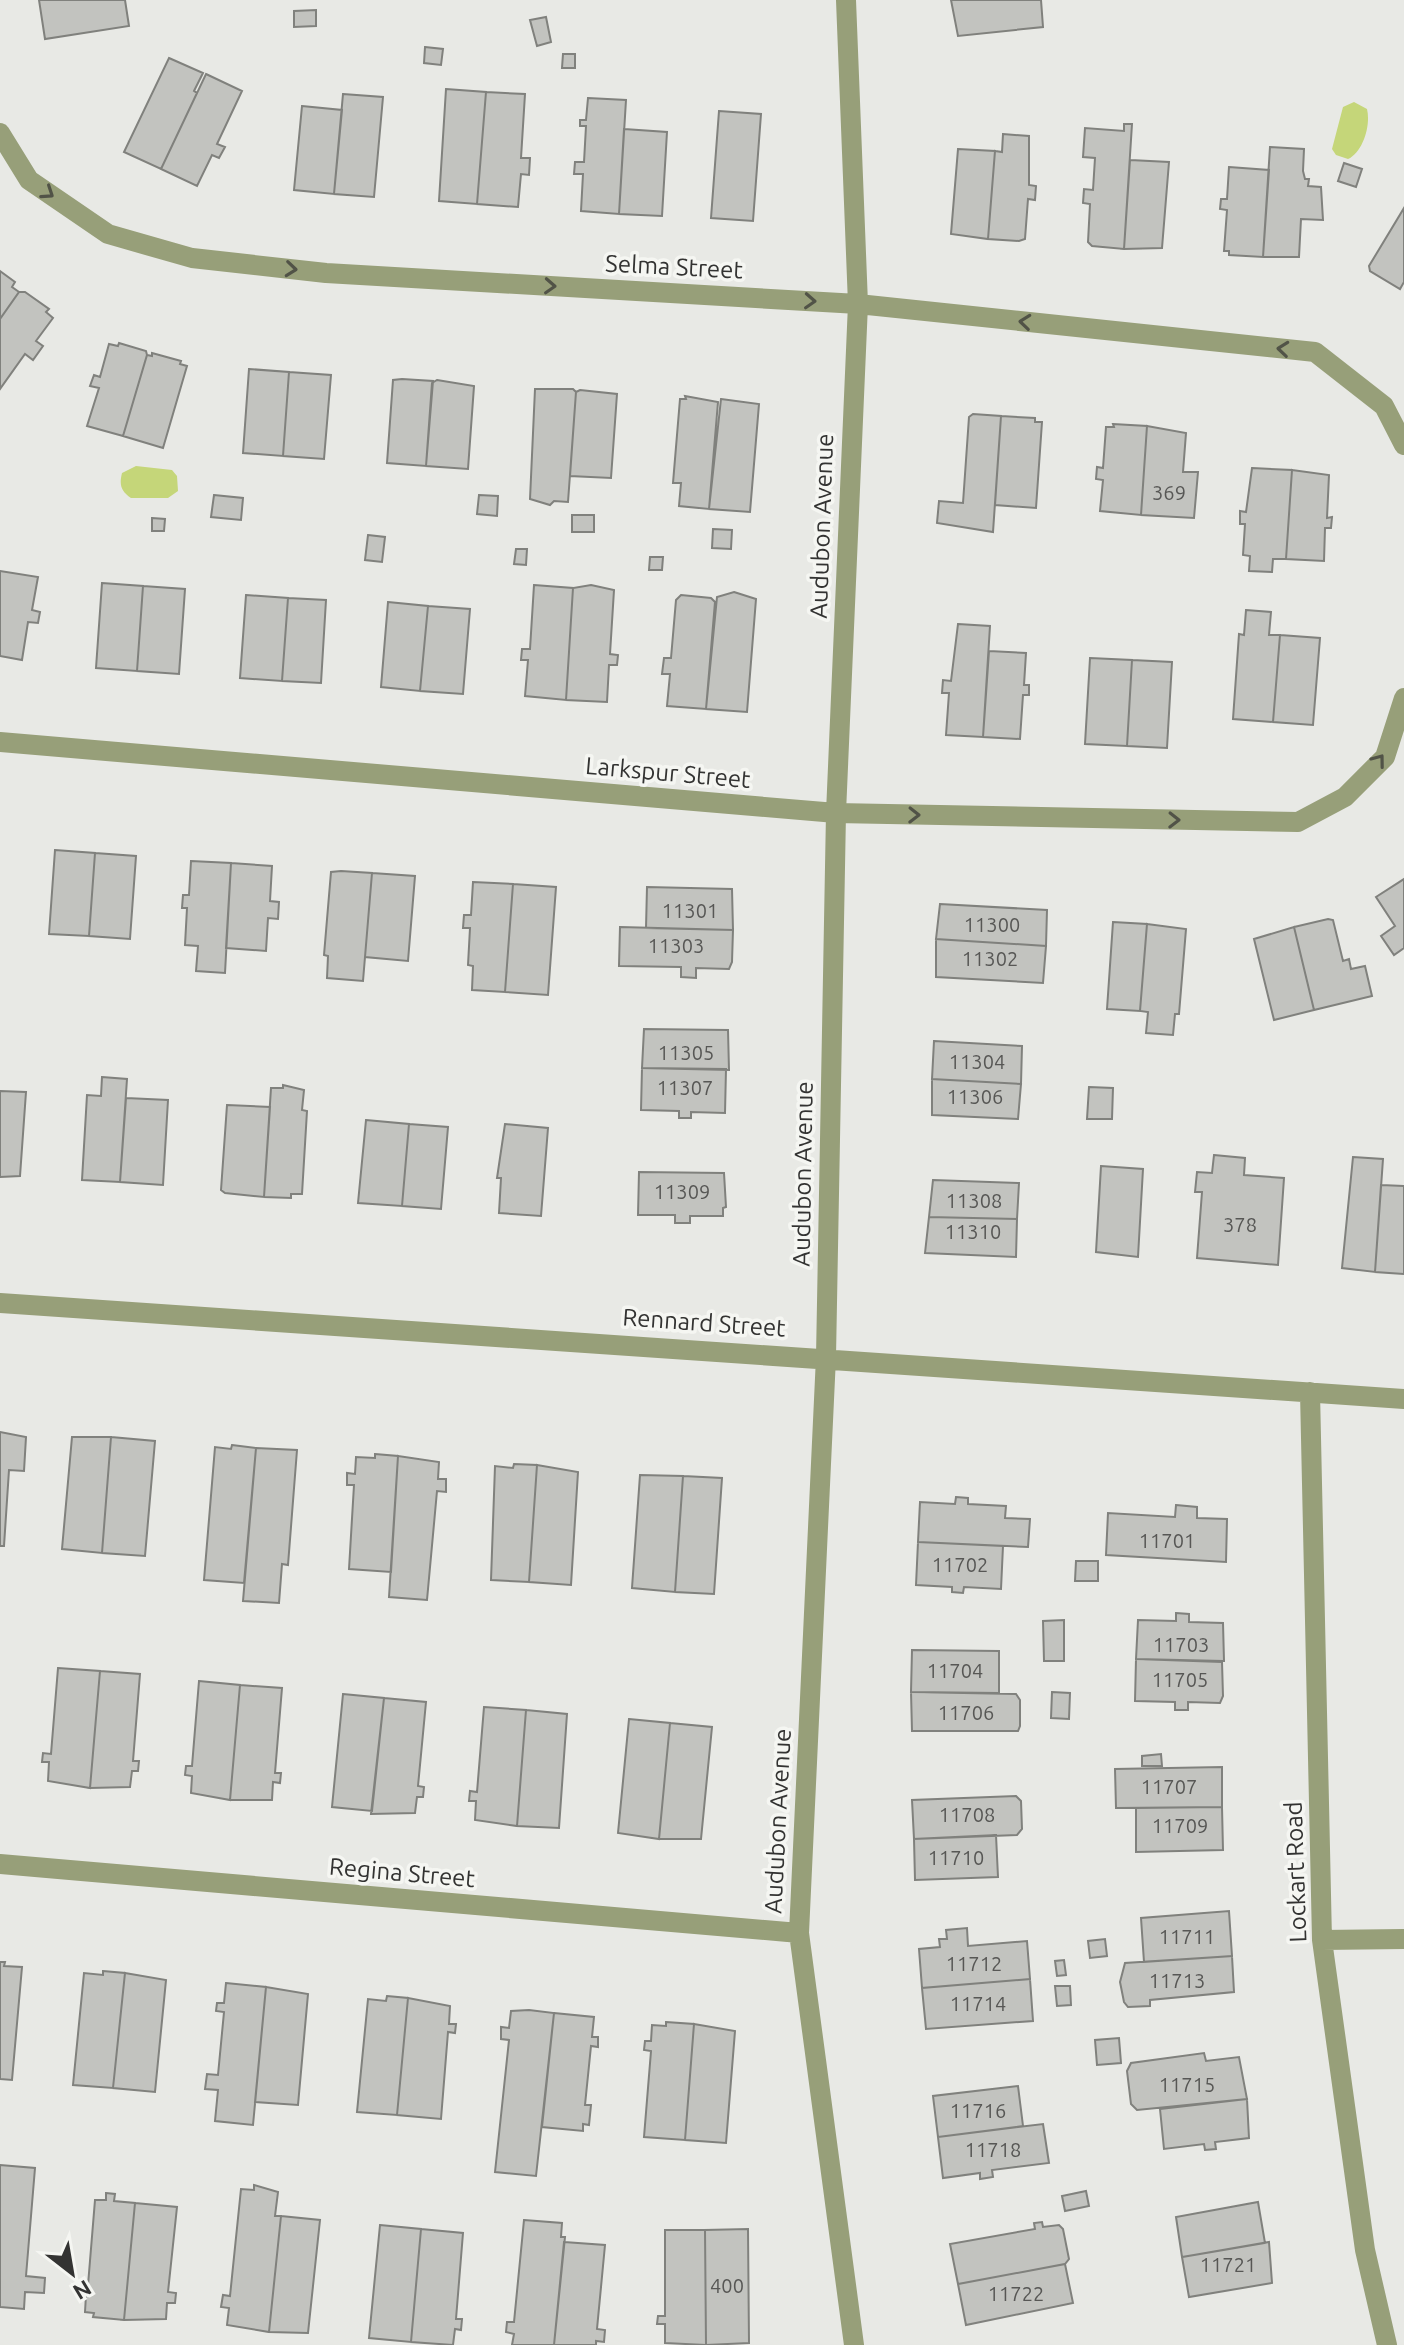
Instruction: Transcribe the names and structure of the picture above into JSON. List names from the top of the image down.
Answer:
{
  "streets": {
    "street": [
      "Selma Street",
      "Audubon Avenue",
      "Larkspur Street",
      "Rennard Street",
      "Lockart Road",
      "Regina Street"
    ]
  },
  "crossings": [
    ["Selma Street", "Audubon Avenue"],
    ["Audubon Avenue", "Larkspur Street"],
    ["Audubon Avenue", "Rennard Street"],
    ["Audubon Avenue", "Regina Street"],
    ["Rennard Street", "Lockart Road"]
  ],
  "one_way": ["Larkspur Street"],
  "house_numbers": [
    "369",
    "11301",
    "11300",
    "11303",
    "11302",
    "11305",
    "11304",
    "11307",
    "11306",
    "11309",
    "11308",
    "378",
    "11310",
    "11701",
    "11702",
    "11703",
    "11704",
    "11705",
    "11706",
    "11707",
    "11708",
    "11709",
    "11710",
    "11711",
    "11712",
    "11713",
    "11714",
    "11715",
    "11716",
    "11718",
    "11721",
    "400",
    "11722"
  ],
  "north": "bottom right"
}
